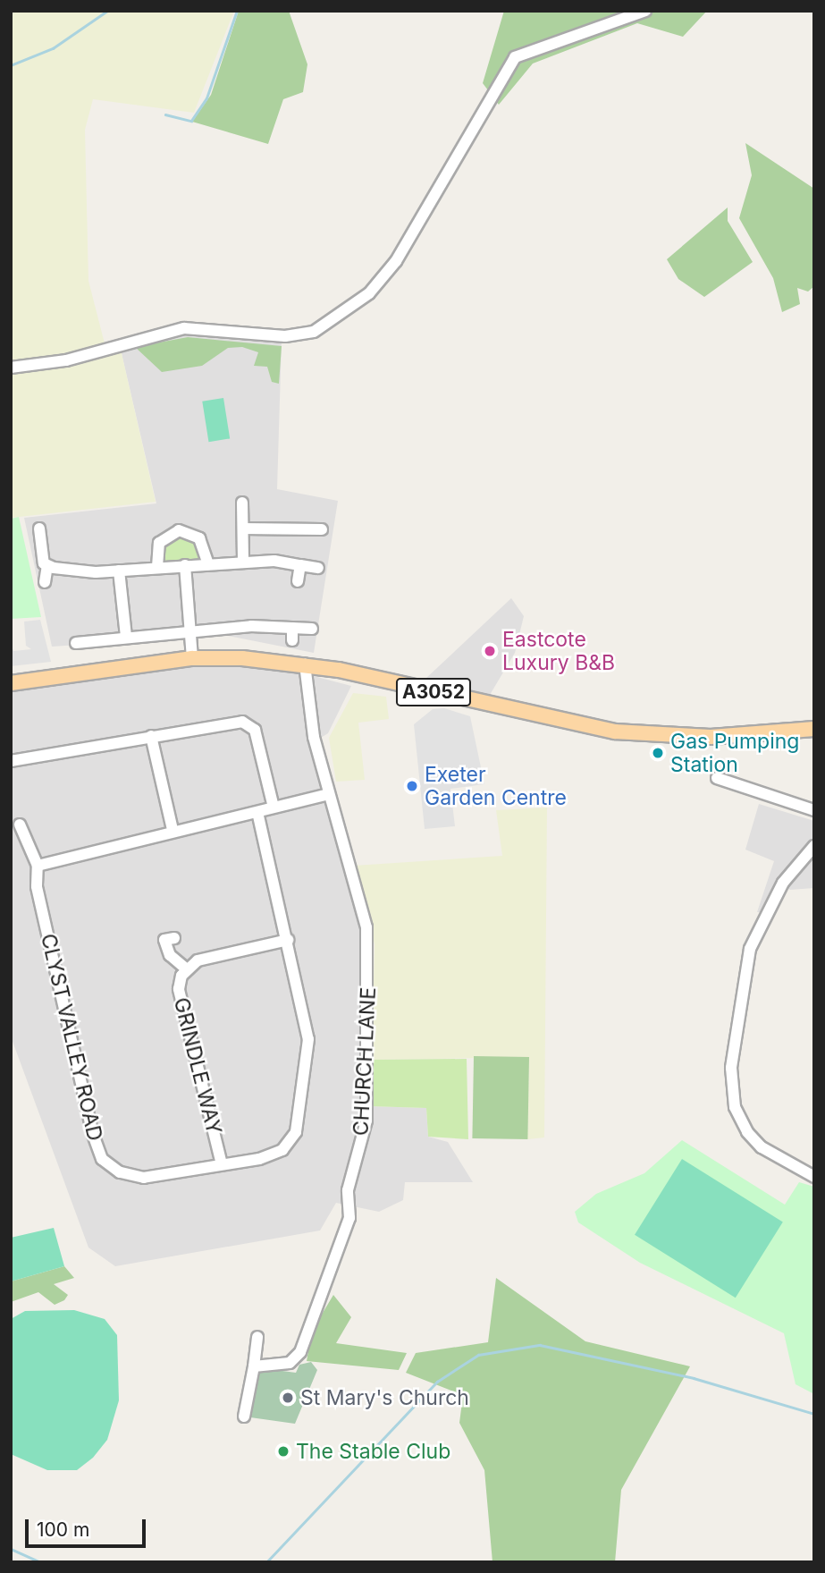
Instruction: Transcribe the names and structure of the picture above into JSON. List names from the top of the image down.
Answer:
{
  "streets": {
    "main road": ["A3052"],
    "street": ["CLYST VALLEY ROAD", "CHURCH LANE", "GRINDLE WAY"]
  },
  "crossings": [
    ["A3052", "CHURCH LANE"],
    ["CLYST VALLEY ROAD", "GRINDLE WAY"]
  ],
  "places": [
    "Eastcote Luxury B&B",
    "Gas Pumping Station",
    "Exeter Garden Centre",
    "St Mary's Church",
    "The Stable Club"
  ],
  "scale_bar": "100 m"
}
